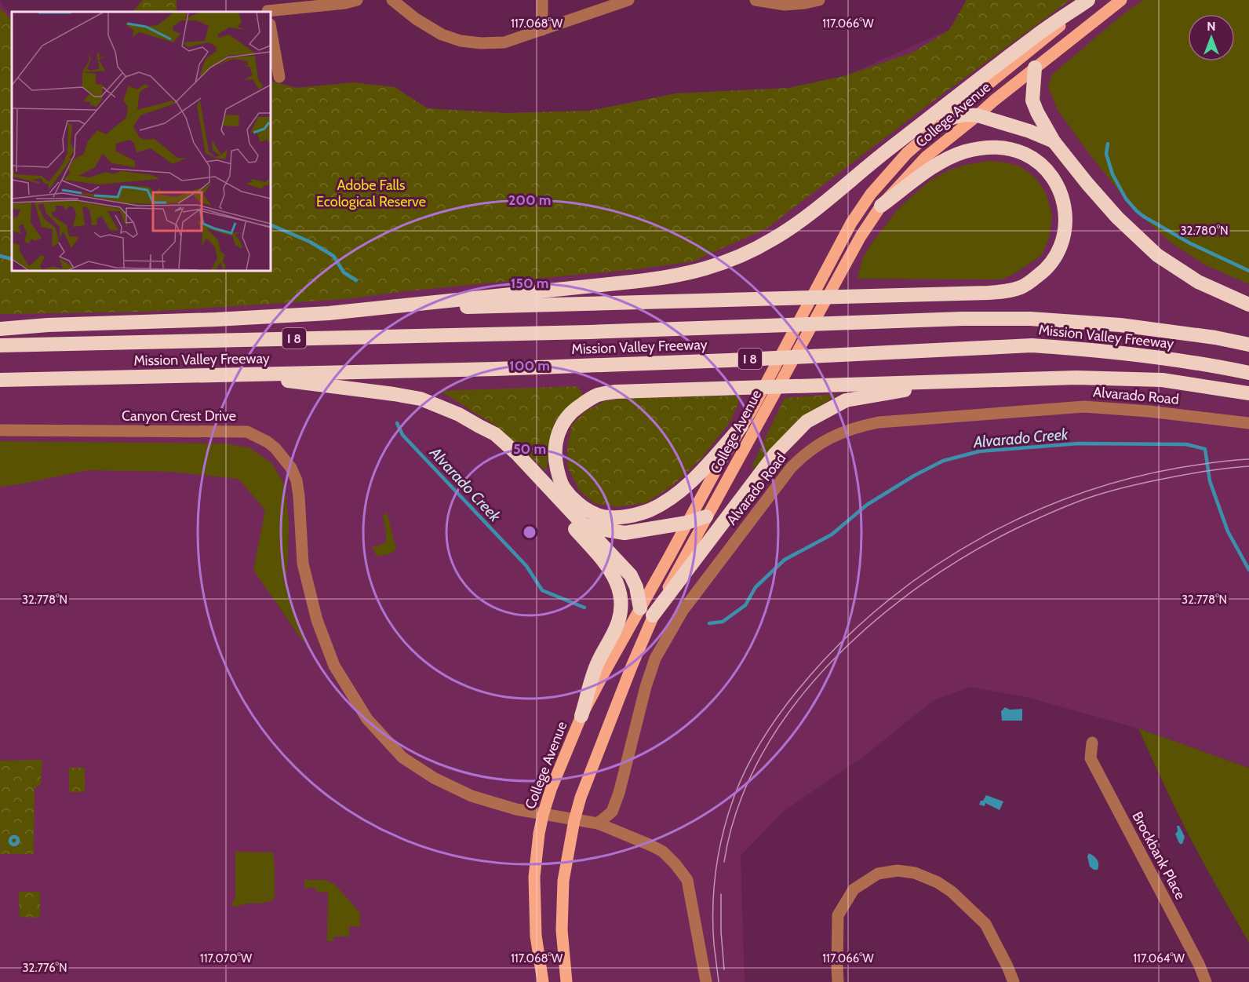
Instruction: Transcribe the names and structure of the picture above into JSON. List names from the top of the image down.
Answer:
{
  "streets": {
    "highway": ["Mission Valley Freeway", "I 8"],
    "main road": ["College Avenue"],
    "street": ["Alvarado Road", "Canyon Crest Drive", "Brockbank Place"]
  },
  "crossings": [
    ["College Avenue", "Canyon Crest Drive"]
  ],
  "water": ["Alvarado Creek"],
  "parks": ["Adobe Falls Ecological Reserve"],
  "north": "top",
  "coordinates": [
    "117.068°W",
    "117.066°W",
    "32.780°N",
    "32.778°N",
    "117.070°W",
    "117.064°W",
    "32.776°N"
  ],
  "rings": [
    "200 m",
    "150 m",
    "100 m",
    "50 m"
  ]
}
